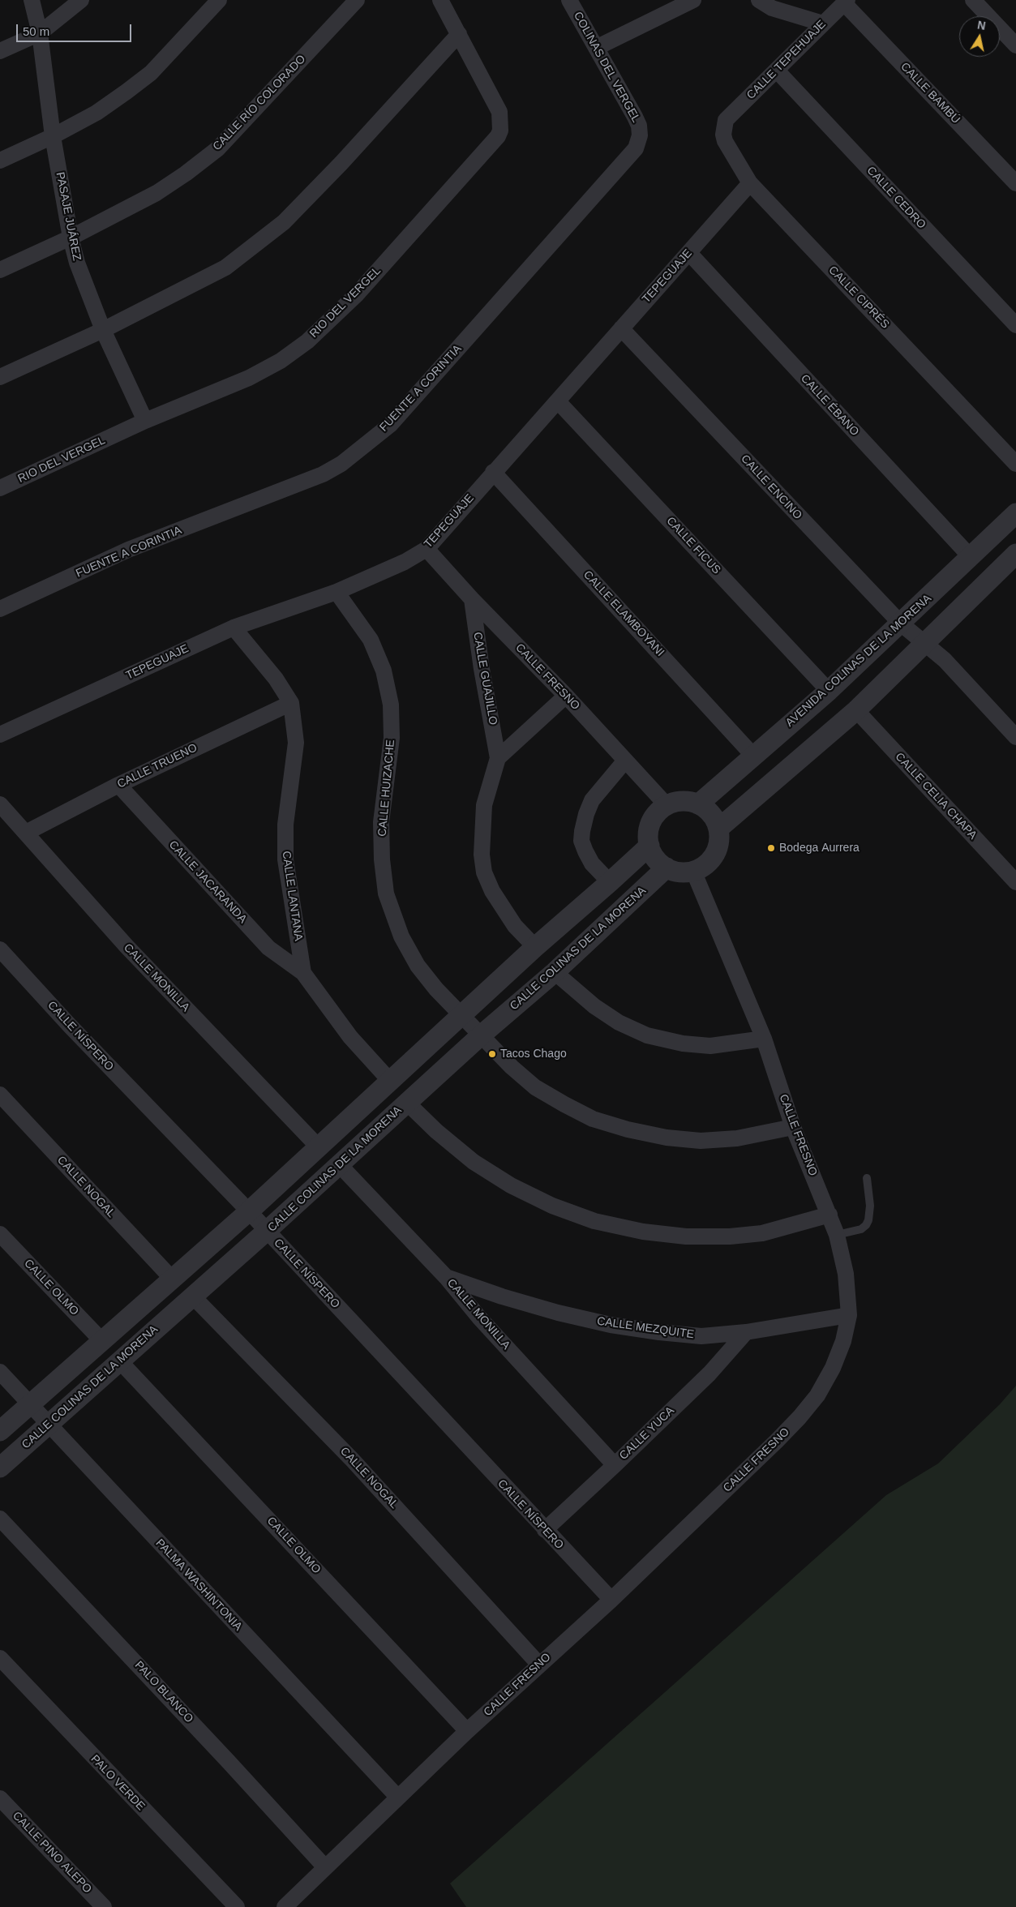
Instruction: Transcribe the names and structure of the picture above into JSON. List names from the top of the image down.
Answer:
{
  "streets": {
    "street": [
      "CALLE TEPEHUAJE",
      "COLINAS DEL VERGEL",
      "CALLE BAMBÚ",
      "CALLE RÍO COLORADO",
      "CALLE CEDRO",
      "PASAJE JUÁREZ",
      "TEPEGUAJE",
      "CALLE CIPRÉS",
      "RIO DEL VERGEL",
      "FUENTE A CORINTIA",
      "CALLE ÉBANO",
      "CALLE ENCINO",
      "CALLE FICUS",
      "CALLE ELAMBOYANI",
      "AVENIDA COLINAS DE LA MORENA",
      "CALLE FRESNO",
      "CALLE GUAJILLO",
      "CALLE TRUENO",
      "CALLE HUIZACHE",
      "CALLE CELIA CHAPA",
      "CALLE JACARANDA",
      "CALLE LANTANA",
      "CALLE COLINAS DE LA MORENA",
      "CALLE MONILLA",
      "CALLE NÍSPERO",
      "CALLE NOGAL",
      "CALLE OLMO",
      "CALLE MEZQUITE",
      "CALLE YUCA",
      "PALMA WASHINTONIA",
      "PALO BLANCO",
      "PALO VERDE",
      "CALLE PINO ALEPO"
    ]
  },
  "crossings": [
    ["CALLE TEPEHUAJE", "CALLE BAMBÚ"],
    ["CALLE TEPEHUAJE", "CALLE CEDRO"],
    ["CALLE TEPEHUAJE", "CALLE CIPRÉS"],
    ["COLINAS DEL VERGEL", "FUENTE A CORINTIA"],
    ["CALLE RÍO COLORADO", "PASAJE JUÁREZ"],
    ["PASAJE JUÁREZ", "RIO DEL VERGEL"],
    ["TEPEGUAJE", "CALLE CIPRÉS"],
    ["TEPEGUAJE", "CALLE ÉBANO"],
    ["TEPEGUAJE", "CALLE ENCINO"],
    ["TEPEGUAJE", "CALLE FICUS"],
    ["TEPEGUAJE", "CALLE ELAMBOYANI"],
    ["TEPEGUAJE", "CALLE FRESNO"],
    ["TEPEGUAJE", "CALLE HUIZACHE"],
    ["TEPEGUAJE", "CALLE LANTANA"],
    ["CALLE ÉBANO", "AVENIDA COLINAS DE LA MORENA"],
    ["CALLE ENCINO", "AVENIDA COLINAS DE LA MORENA"],
    ["CALLE FICUS", "AVENIDA COLINAS DE LA MORENA"],
    ["CALLE ELAMBOYANI", "AVENIDA COLINAS DE LA MORENA"],
    ["AVENIDA COLINAS DE LA MORENA", "CALLE FRESNO"],
    ["AVENIDA COLINAS DE LA MORENA", "CALLE COLINAS DE LA MORENA"],
    ["CALLE FRESNO", "CALLE GUAJILLO"],
    ["CALLE FRESNO", "CALLE HUIZACHE"],
    ["CALLE FRESNO", "CALLE COLINAS DE LA MORENA"],
    ["CALLE FRESNO", "CALLE NÍSPERO"],
    ["CALLE FRESNO", "CALLE NOGAL"],
    ["CALLE FRESNO", "CALLE OLMO"],
    ["CALLE FRESNO", "CALLE MEZQUITE"],
    ["CALLE FRESNO", "PALMA WASHINTONIA"],
    ["CALLE FRESNO", "PALO BLANCO"],
    ["CALLE TRUENO", "CALLE JACARANDA"],
    ["CALLE TRUENO", "CALLE LANTANA"],
    ["CALLE TRUENO", "CALLE MONILLA"],
    ["CALLE HUIZACHE", "CALLE COLINAS DE LA MORENA"],
    ["CALLE JACARANDA", "CALLE LANTANA"],
    ["CALLE COLINAS DE LA MORENA", "CALLE MONILLA"],
    ["CALLE COLINAS DE LA MORENA", "CALLE NÍSPERO"],
    ["CALLE COLINAS DE LA MORENA", "CALLE NOGAL"],
    ["CALLE COLINAS DE LA MORENA", "CALLE OLMO"],
    ["CALLE COLINAS DE LA MORENA", "PALMA WASHINTONIA"],
    ["CALLE MONILLA", "CALLE MEZQUITE"],
    ["CALLE MONILLA", "CALLE YUCA"],
    ["CALLE NÍSPERO", "CALLE YUCA"],
    ["CALLE MEZQUITE", "CALLE YUCA"]
  ],
  "places": ["Bodega Aurrera", "Tacos Chago"],
  "scale_bar": "50 m",
  "north": "top"
}
